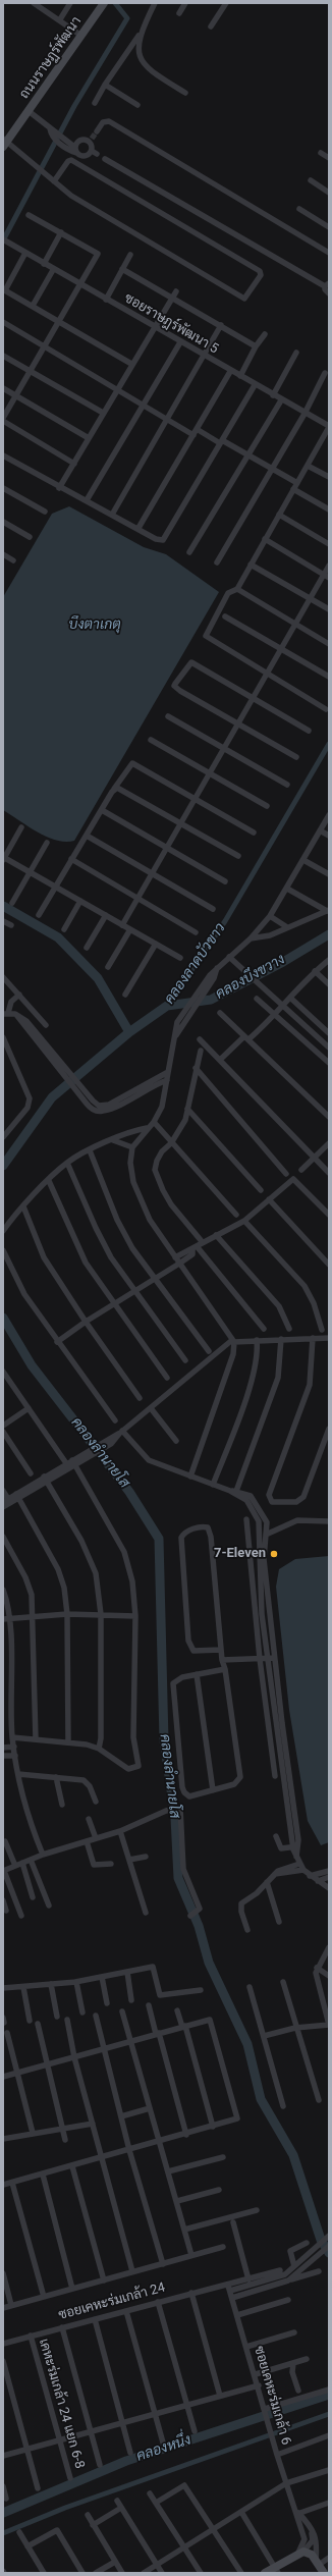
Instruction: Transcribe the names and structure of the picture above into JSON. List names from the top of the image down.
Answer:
{
  "streets": {
    "street": [
      "ถนนราษฏร์พัฒนา",
      "ซอยราษฎร์พัฒนา 5",
      "ซอยเคหะร่มเกล้า 24",
      "ซอยเคหะร่มเกล้า 6",
      "เคหะร่มเกล้า 24 แยก 6-8"
    ]
  },
  "crossings": [
    ["ซอยเคหะร่มเกล้า 24", "ซอยเคหะร่มเกล้า 6"],
    ["ซอยเคหะร่มเกล้า 24", "เคหะร่มเกล้า 24 แยก 6-8"]
  ],
  "water": [
    "บึงตาเกตุ",
    "คลองลาดบัวขาว",
    "คลองบึงขวาง",
    "คลองลำนายโส",
    "คลองหนึ่ง"
  ],
  "places": ["7-Eleven"]
}
